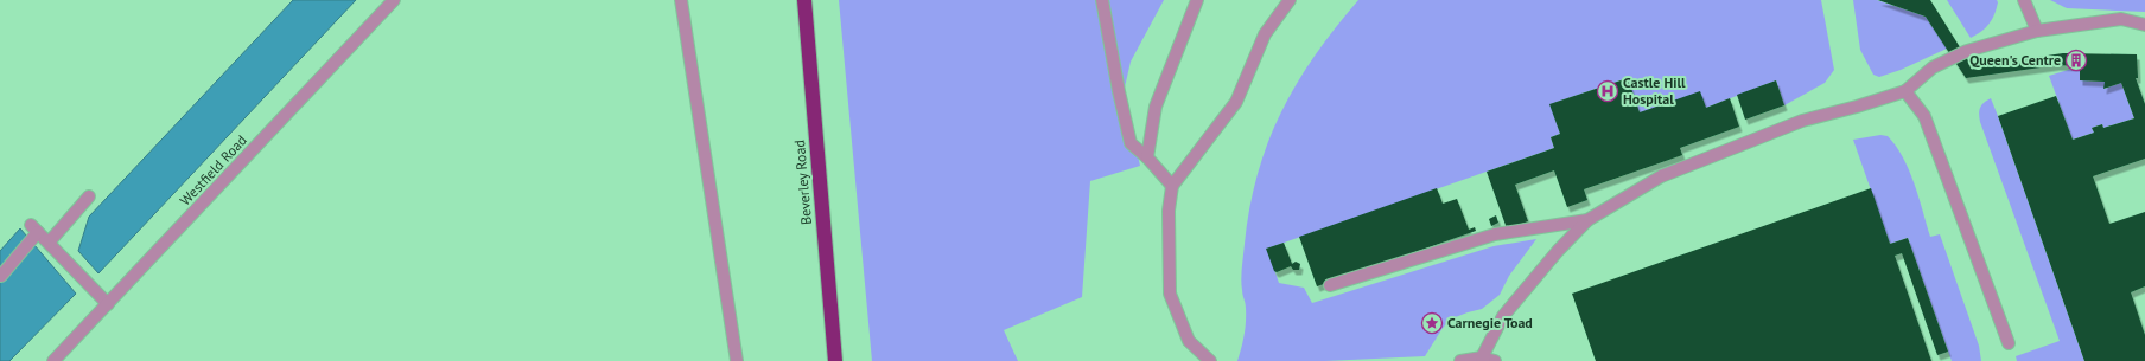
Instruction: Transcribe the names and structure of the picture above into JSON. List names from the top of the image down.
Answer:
{
  "streets": {
    "highway": ["Beverley Road"],
    "street": ["Westfield Road"]
  },
  "places": {
    "building": ["Queen's Centre"],
    "hospital": ["Castle Hill Hospital"],
    "place": ["Carnegie Toad"]
  }
}
